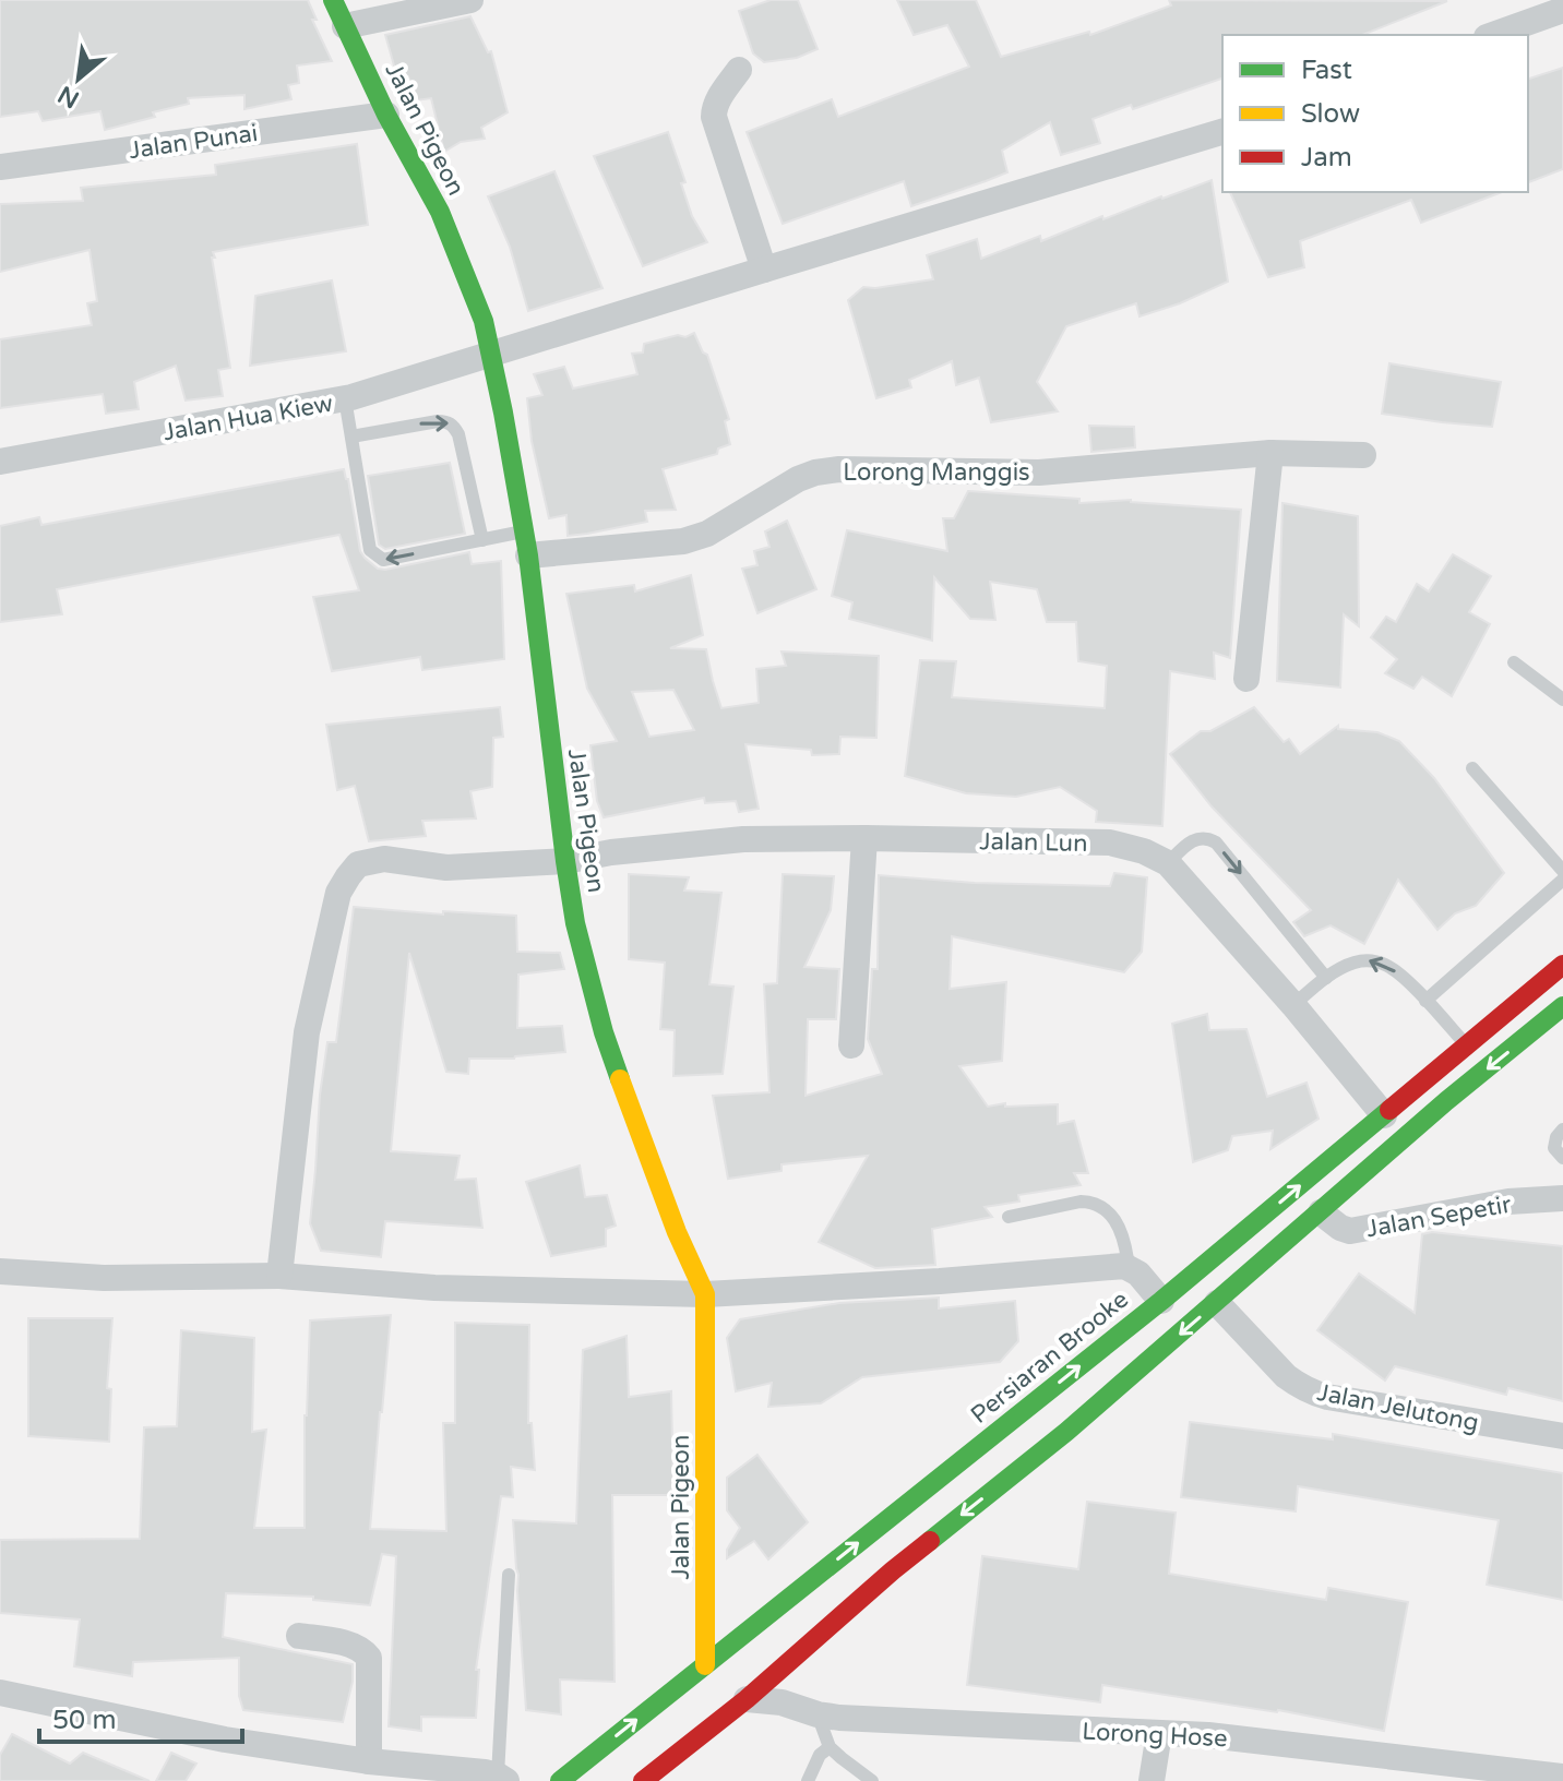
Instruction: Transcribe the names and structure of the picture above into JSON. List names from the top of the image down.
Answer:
{
  "streets": {
    "main road": ["Jalan Pigeon", "Persiaran Brooke"],
    "street": [
      "Jalan Punai",
      "Jalan Hua Kiew",
      "Lorong Manggis",
      "Jalan Lun",
      "Jalan Sepetir",
      "Jalan Jelutong",
      "Lorong Hose"
    ]
  },
  "crossings": [
    ["Jalan Pigeon", "Jalan Punai"],
    ["Jalan Pigeon", "Jalan Hua Kiew"],
    ["Jalan Pigeon", "Lorong Manggis"],
    ["Jalan Pigeon", "Jalan Lun"],
    ["Jalan Pigeon", "Persiaran Brooke"],
    ["Jalan Lun", "Persiaran Brooke"]
  ],
  "legend": ["Fast", "Slow", "Jam"],
  "scale_bar": "50 m",
  "north": "bottom left"
}
